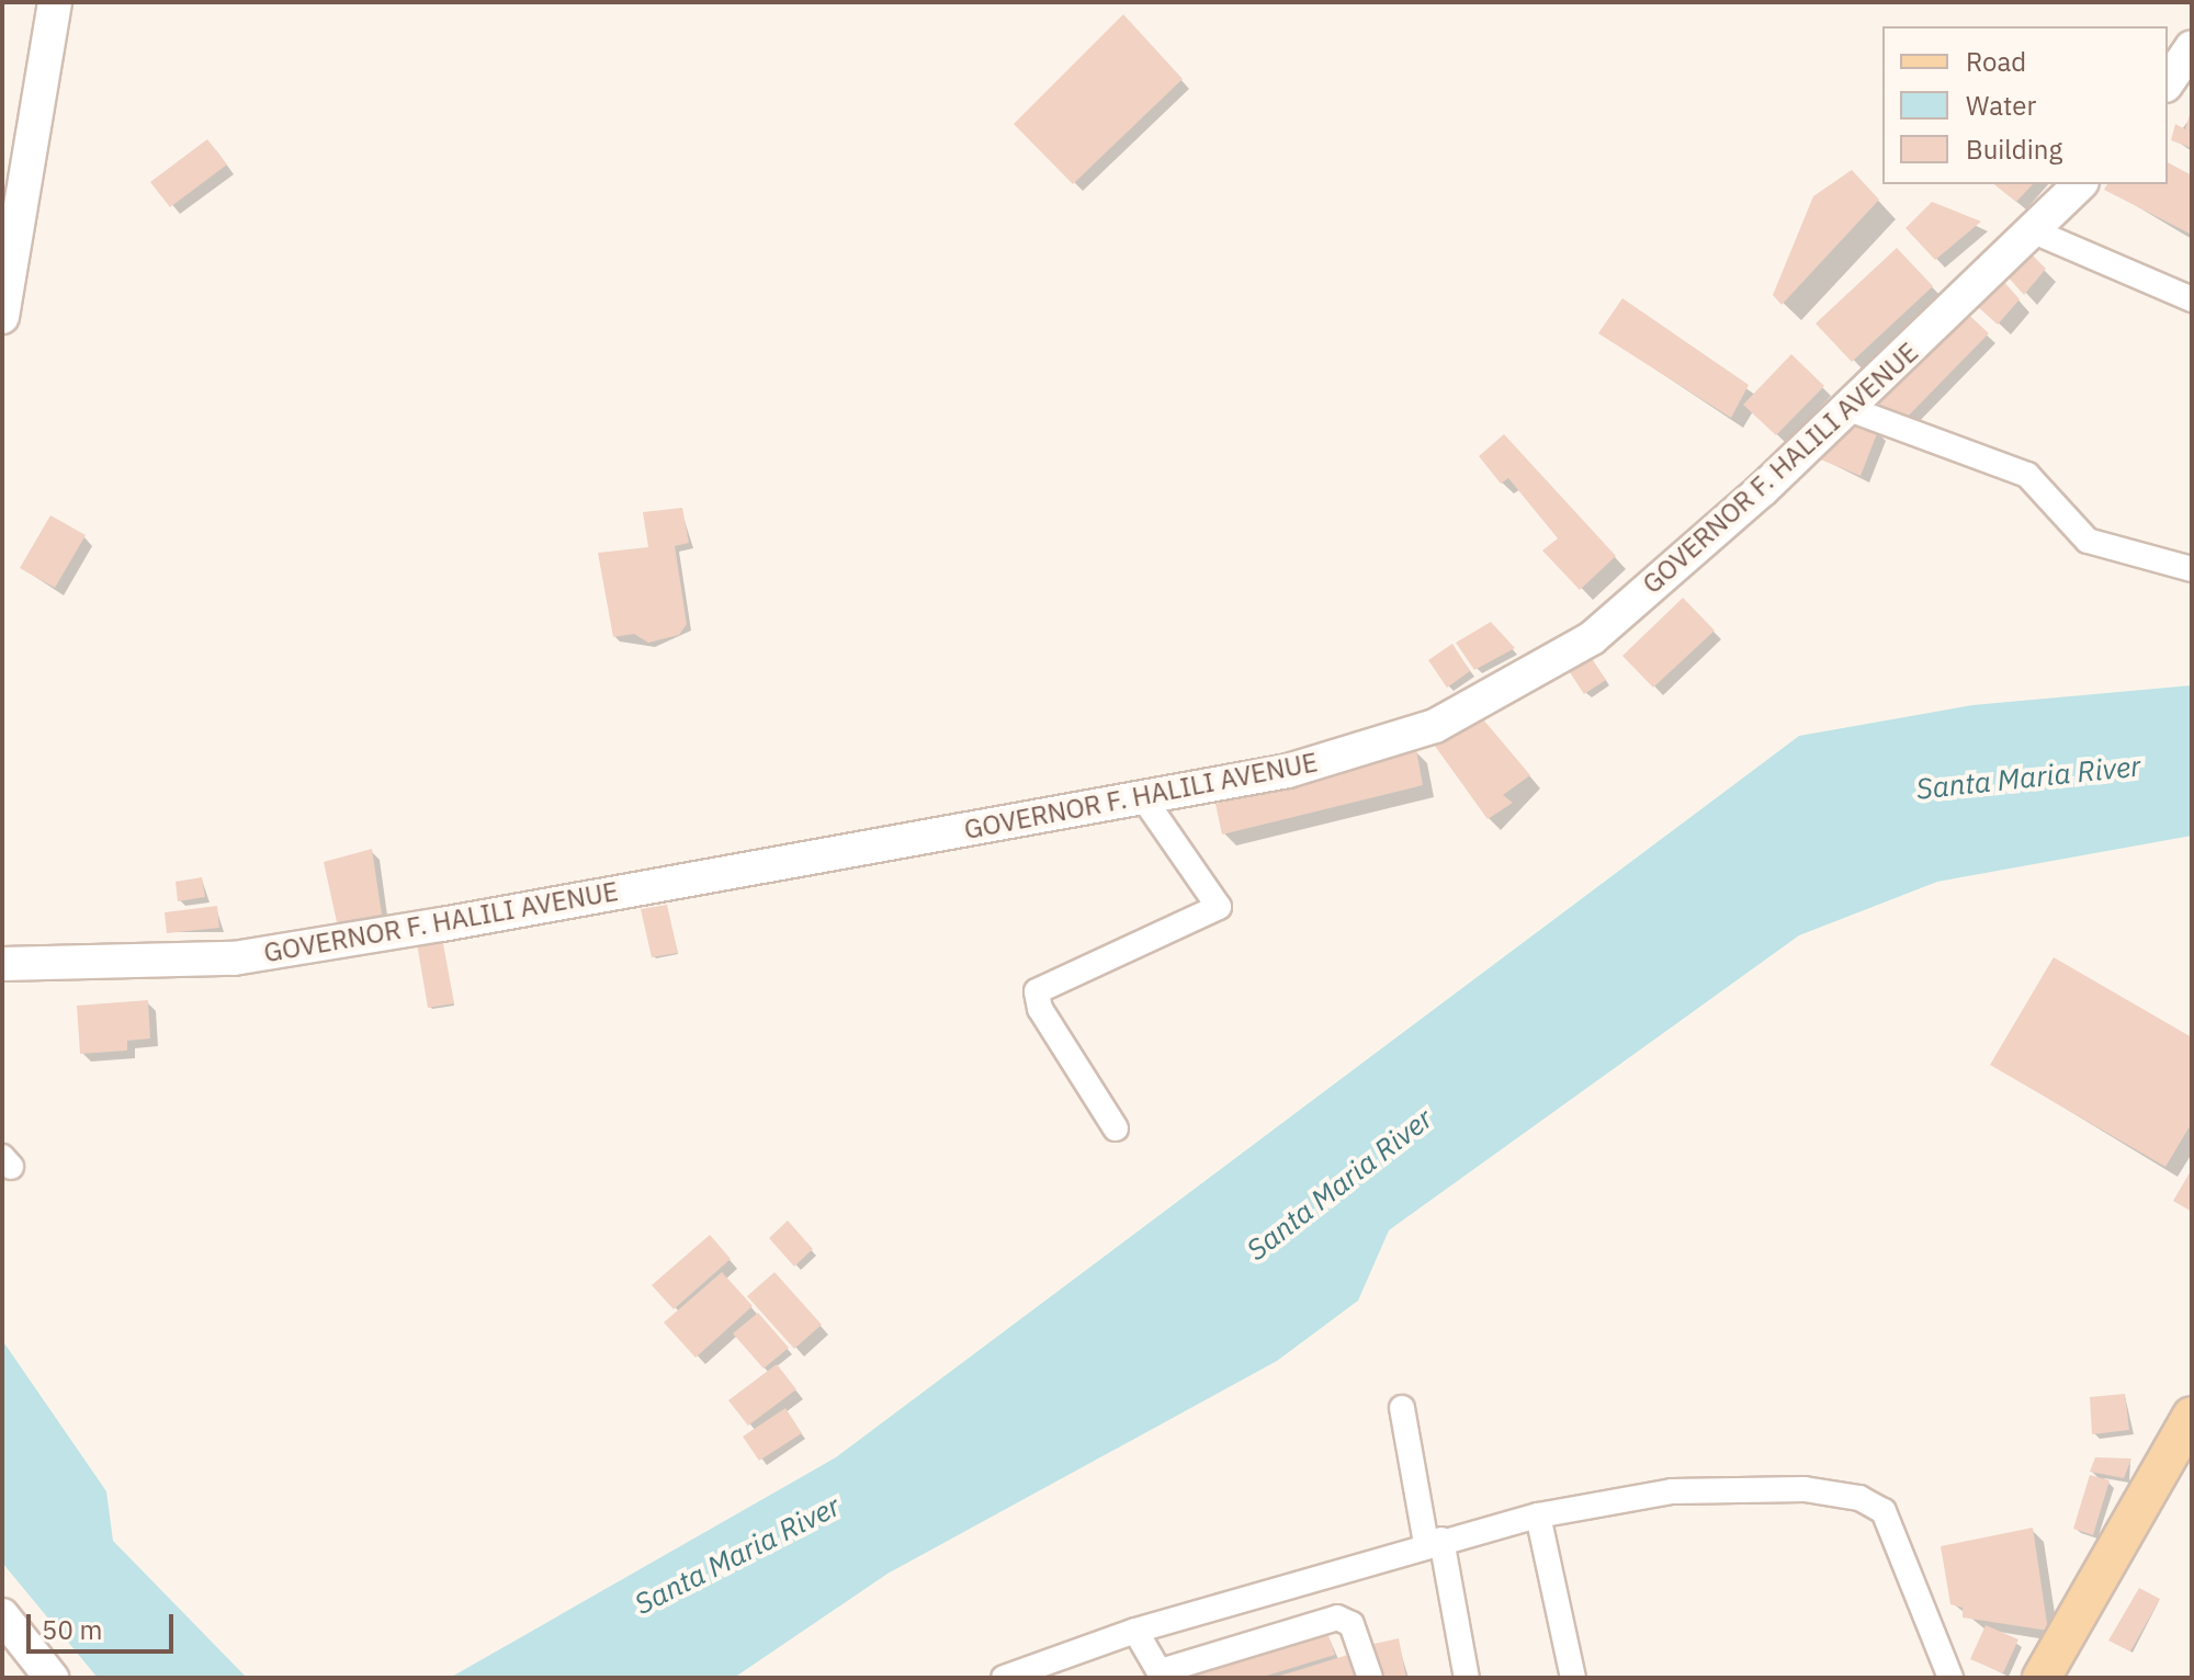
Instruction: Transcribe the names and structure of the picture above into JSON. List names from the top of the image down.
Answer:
{
  "streets": {
    "main road": ["GOVERNOR F. HALILI AVENUE"]
  },
  "water": ["Santa Maria River"],
  "legend": ["Road", "Water", "Building"],
  "scale_bar": "50 m"
}
